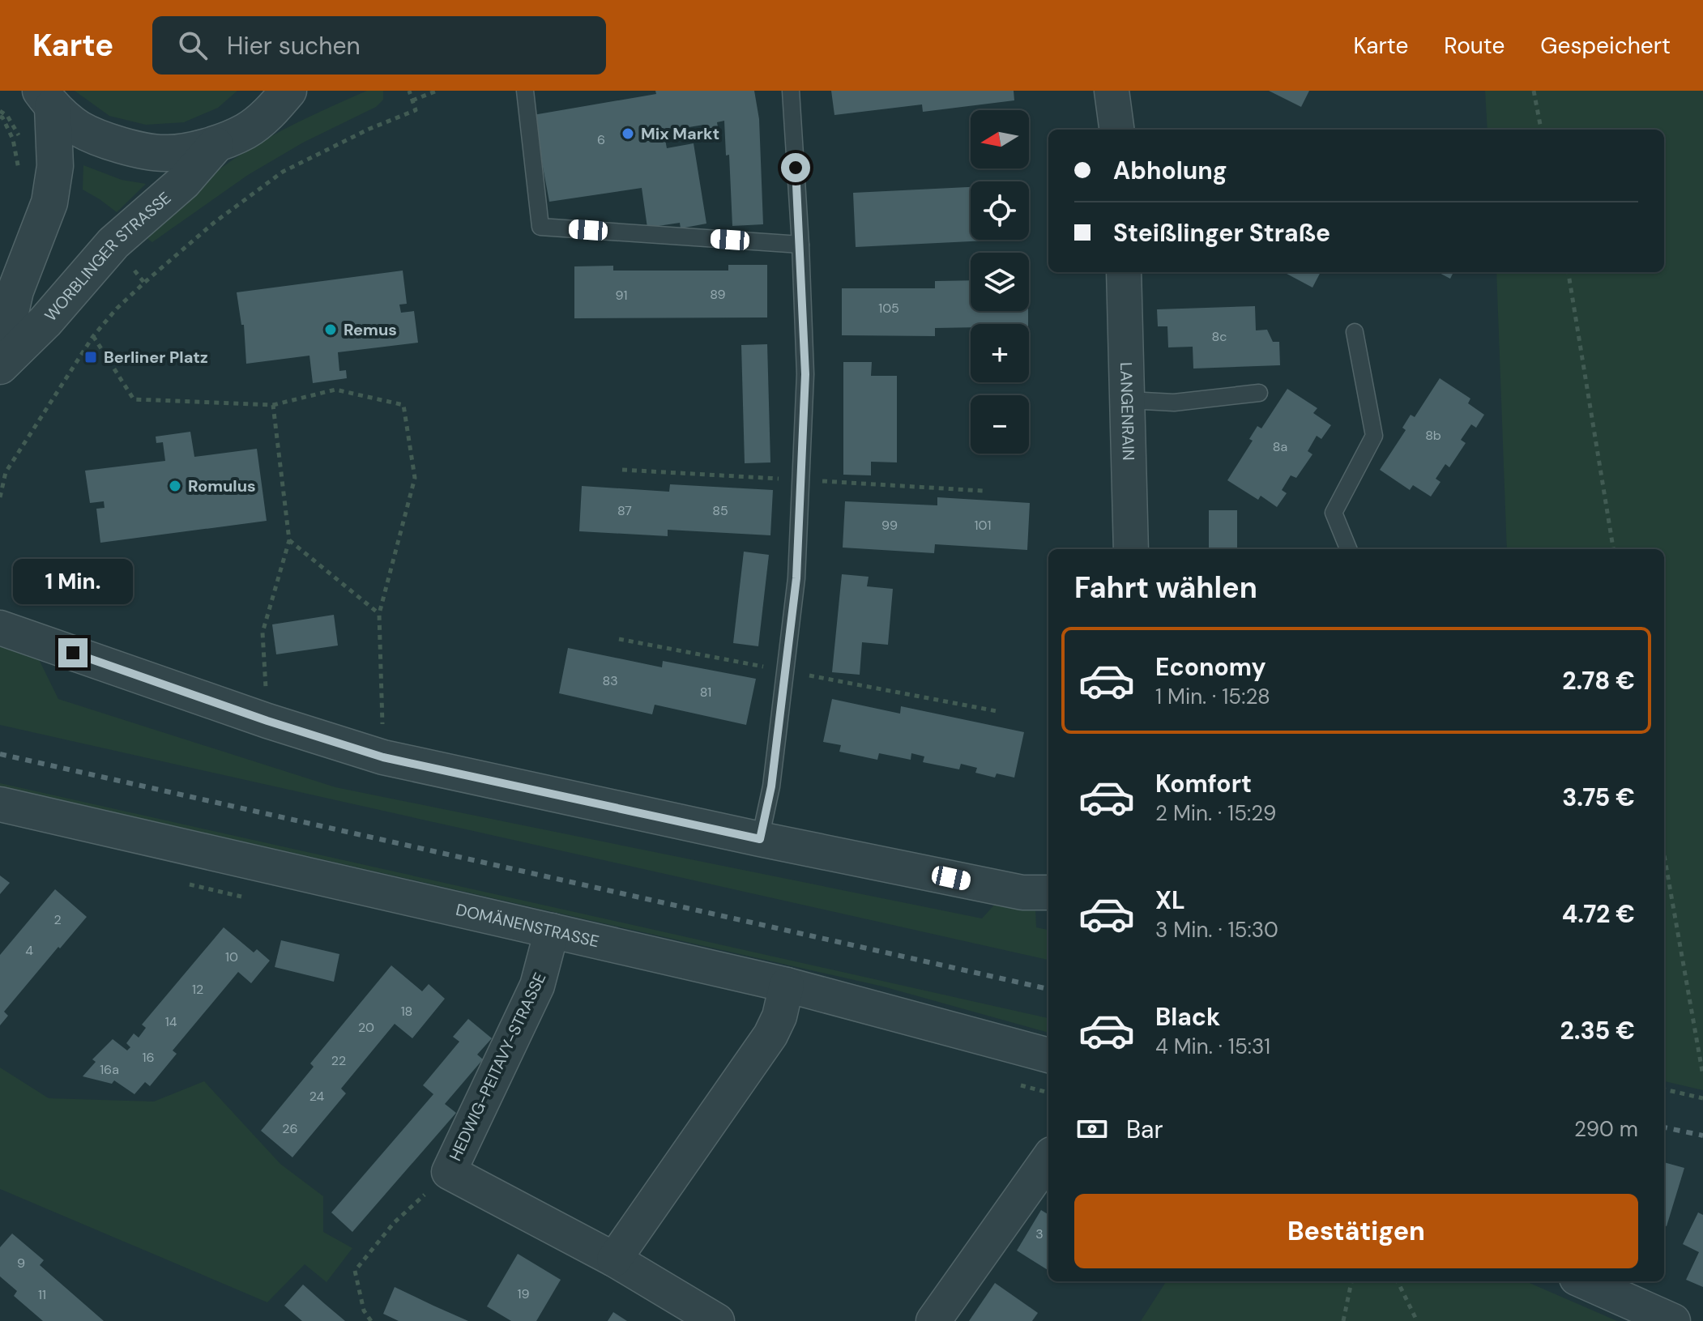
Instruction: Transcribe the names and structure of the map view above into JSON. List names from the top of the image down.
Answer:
{
  "streets": {
    "street": [
      "WORBLINGER STRASSE",
      "LANGENRAIN",
      "DOMÄNENSTRASSE",
      "HEDWIG-PEITAVY-STRASSE"
    ]
  },
  "crossings": [
    ["DOMÄNENSTRASSE", "HEDWIG-PEITAVY-STRASSE"]
  ],
  "places": {
    "other": ["Mix Markt", "Remus", "Romulus"],
    "transit": ["Berliner Platz"]
  },
  "house_numbers": [
    "6",
    "89",
    "91",
    "105",
    "8c",
    "8b",
    "8a",
    "87",
    "85",
    "99",
    "101",
    "83",
    "81",
    "2",
    "4",
    "10",
    "12",
    "18",
    "14",
    "20",
    "16",
    "22",
    "16a",
    "24",
    "26",
    "3",
    "9",
    "19",
    "11"
  ],
  "north": "left",
  "page": {
    "header": "Karte",
    "search": "Hier suchen",
    "nav": ["Karte", "Route", "Gespeichert"],
    "map_buttons": ["+", "−"],
    "banner": ["Abholung", "Steißlinger Straße"],
    "heading": "Fahrt wählen",
    "bubble": "1 Min.",
    "list": [
      {
        "name": "Economy",
        "note": "1 Min. · 15:28",
        "value": "2.78 €"
      },
      {
        "name": "Komfort",
        "note": "2 Min. · 15:29",
        "value": "3.75 €"
      },
      {
        "name": "XL",
        "note": "3 Min. · 15:30",
        "value": "4.72 €"
      },
      {
        "name": "Black",
        "note": "4 Min. · 15:31",
        "value": "2.35 €"
      }
    ],
    "pay": ["Bar", "290 m"],
    "buttons": "Bestätigen"
  }
}
